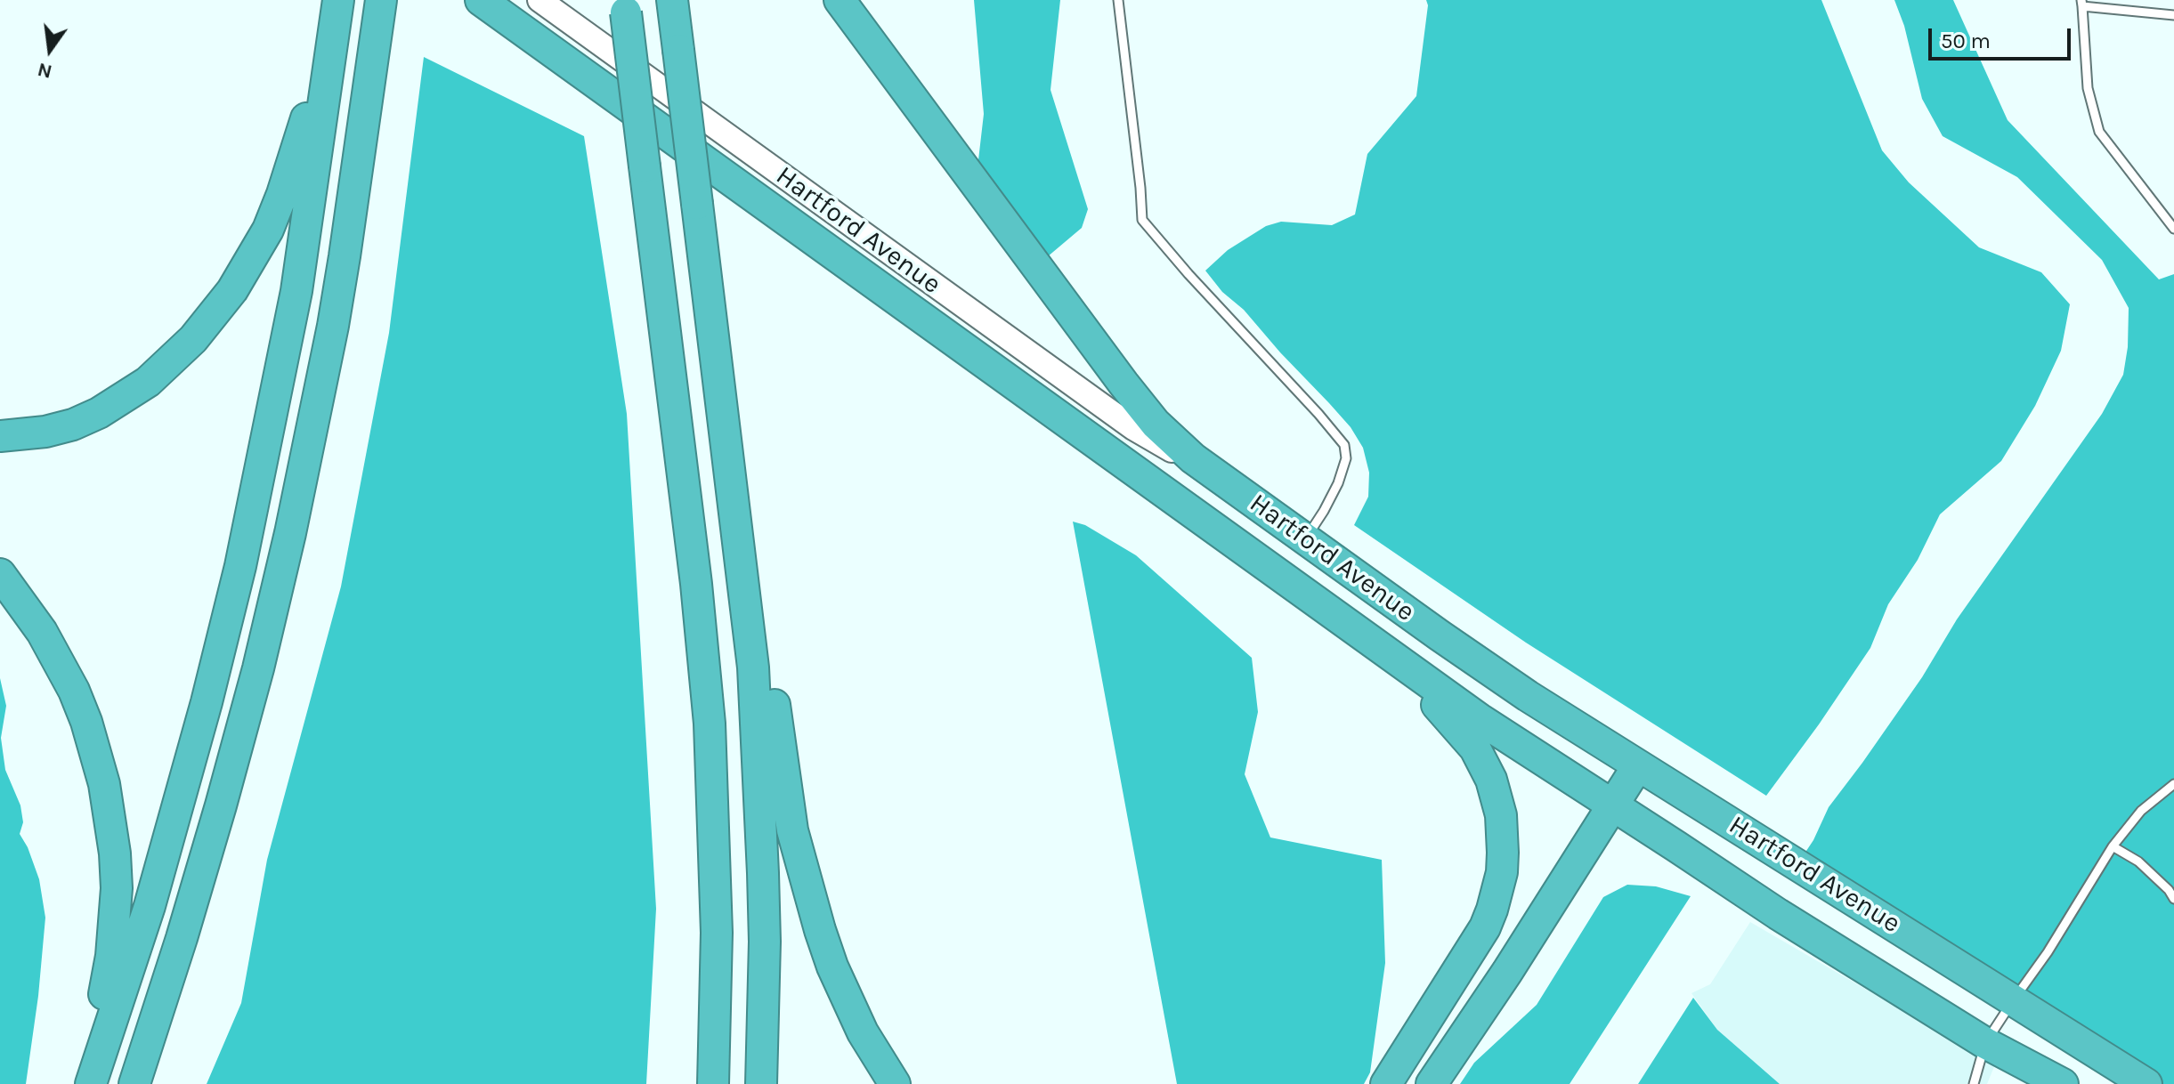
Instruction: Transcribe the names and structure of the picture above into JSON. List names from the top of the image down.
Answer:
{
  "streets": {
    "highway": ["Hartford Avenue"]
  },
  "scale_bar": "50 m",
  "north": "bottom"
}
